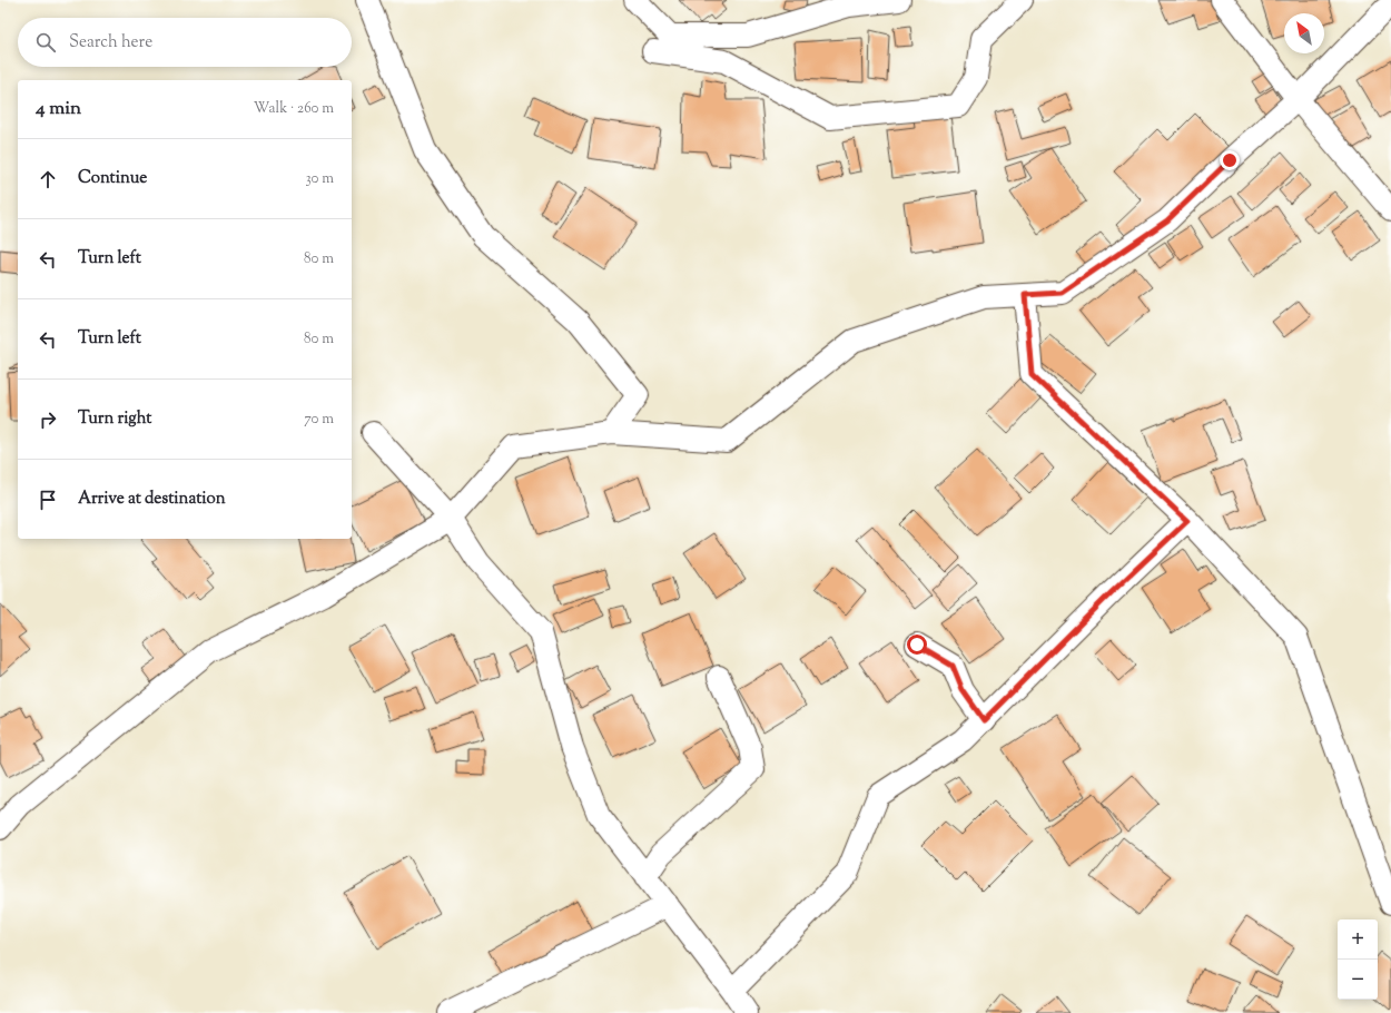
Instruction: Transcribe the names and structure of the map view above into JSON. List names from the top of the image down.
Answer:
{
  "north": "top left",
  "page": {
    "search": "Search here",
    "heading": ["4 min", "Walk · 260 m"],
    "list": [
      ["Continue", "30 m"],
      ["Turn left", "80 m"],
      ["Turn left", "80 m"],
      ["Turn right", "70 m"],
      "Arrive at destination"
    ],
    "map_buttons": ["+", "−"]
  }
}
